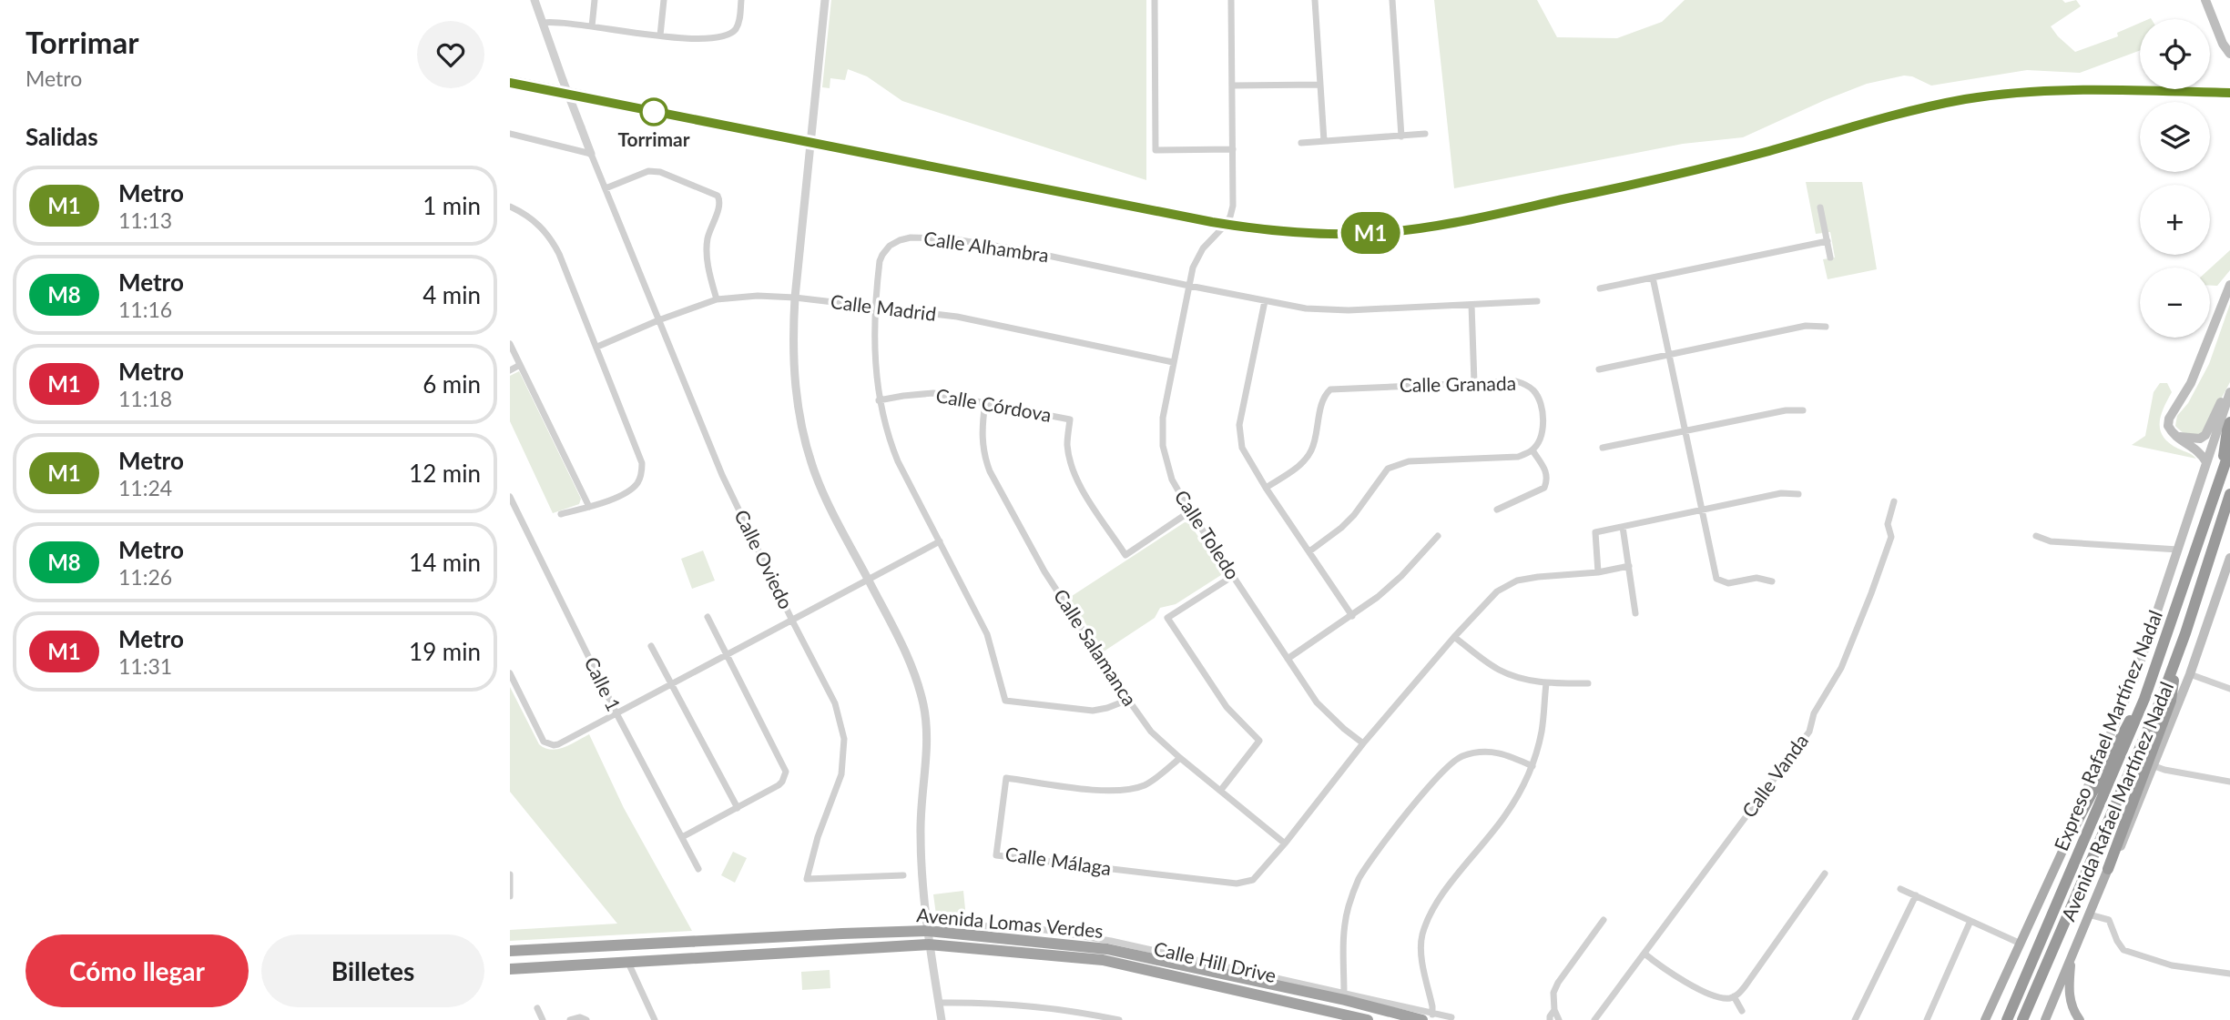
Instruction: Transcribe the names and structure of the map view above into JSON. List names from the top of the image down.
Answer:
{
  "streets": {
    "highway": ["Expreso Rafael Martínez Nadal", "Avenida Lomas Verdes"],
    "main road": ["Avenida Rafael Martínez Nadal"],
    "street": [
      "Calle Alhambra",
      "Calle Madrid",
      "Calle Granada",
      "Calle Córdova",
      "Calle Toledo",
      "Calle Oviedo",
      "Calle Salamanca",
      "Calle 1",
      "Calle Vanda",
      "Calle Málaga",
      "Calle Hill Drive"
    ]
  },
  "crossings": [
    ["Calle Alhambra", "Calle Madrid"],
    ["Calle Alhambra", "Calle Córdova"],
    ["Calle Alhambra", "Calle Toledo"],
    ["Calle Alhambra", "Calle Salamanca"],
    ["Calle Madrid", "Calle Toledo"],
    ["Calle Madrid", "Calle Oviedo"],
    ["Calle Córdova", "Calle Toledo"],
    ["Calle Córdova", "Calle Salamanca"],
    ["Calle Salamanca", "Calle Málaga"],
    ["Avenida Lomas Verdes", "Calle Hill Drive"]
  ],
  "places": ["Torrimar"],
  "lines": ["metro line M1"],
  "page": {
    "heading": [
      ["Torrimar", "Metro"],
      "Salidas"
    ],
    "on_map": "M1",
    "map_buttons": ["+", "−"],
    "list": [
      {
        "mark": "M1",
        "name": "Metro",
        "note": "11:13",
        "value": "1 min"
      },
      {
        "mark": "M8",
        "name": "Metro",
        "note": "11:16",
        "value": "4 min"
      },
      {
        "mark": "M1",
        "name": "Metro",
        "note": "11:18",
        "value": "6 min"
      },
      {
        "mark": "M1",
        "name": "Metro",
        "note": "11:24",
        "value": "12 min"
      },
      {
        "mark": "M8",
        "name": "Metro",
        "note": "11:26",
        "value": "14 min"
      },
      {
        "mark": "M1",
        "name": "Metro",
        "note": "11:31",
        "value": "19 min"
      }
    ],
    "buttons": ["Cómo llegar", "Billetes"]
  }
}
